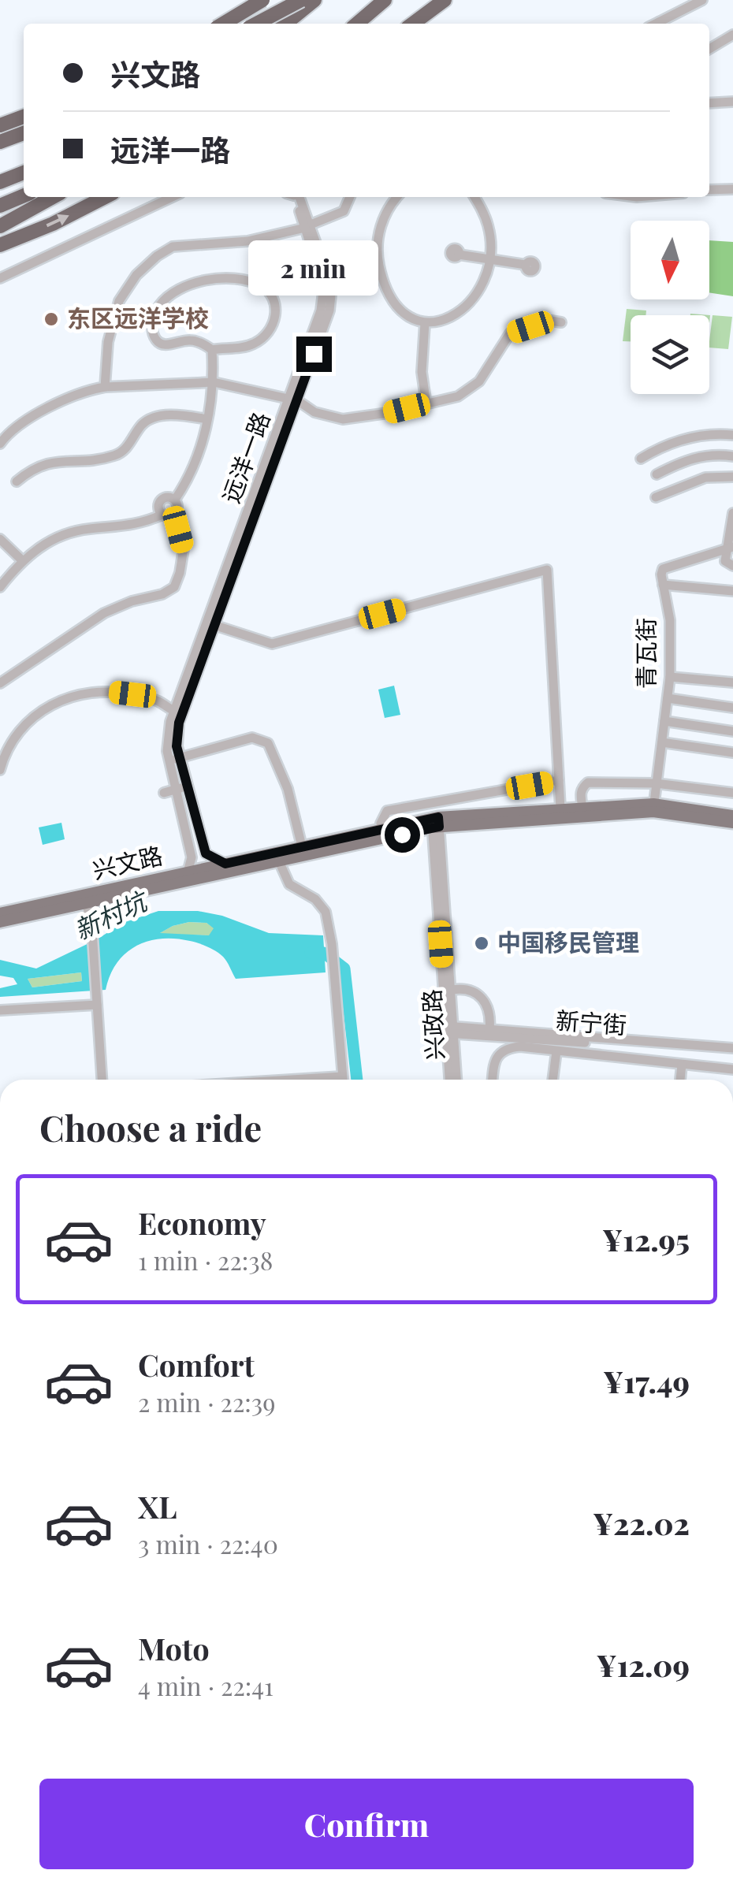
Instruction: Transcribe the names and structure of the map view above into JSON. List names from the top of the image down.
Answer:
{
  "streets": {
    "main road": ["兴文路"],
    "street": [
      "远洋一路",
      "青瓦街",
      "新宁街",
      "兴政路"
    ]
  },
  "crossings": [
    ["远洋一路", "兴文路"],
    ["青瓦街", "兴文路"],
    ["兴文路", "兴政路"],
    ["新宁街", "兴政路"]
  ],
  "water": ["新村坑"],
  "places": ["东区远洋学校", "中国移民管理"],
  "north": "bottom",
  "page": {
    "banner": ["兴文路", "远洋一路"],
    "bubble": "2 min",
    "heading": "Choose a ride",
    "list": [
      {
        "name": "Economy",
        "note": "1 min · 22:38",
        "value": "¥12.95"
      },
      {
        "name": "Comfort",
        "note": "2 min · 22:39",
        "value": "¥17.49"
      },
      {
        "name": "XL",
        "note": "3 min · 22:40",
        "value": "¥22.02"
      },
      {
        "name": "Moto",
        "note": "4 min · 22:41",
        "value": "¥12.09"
      }
    ],
    "buttons": "Confirm"
  }
}
